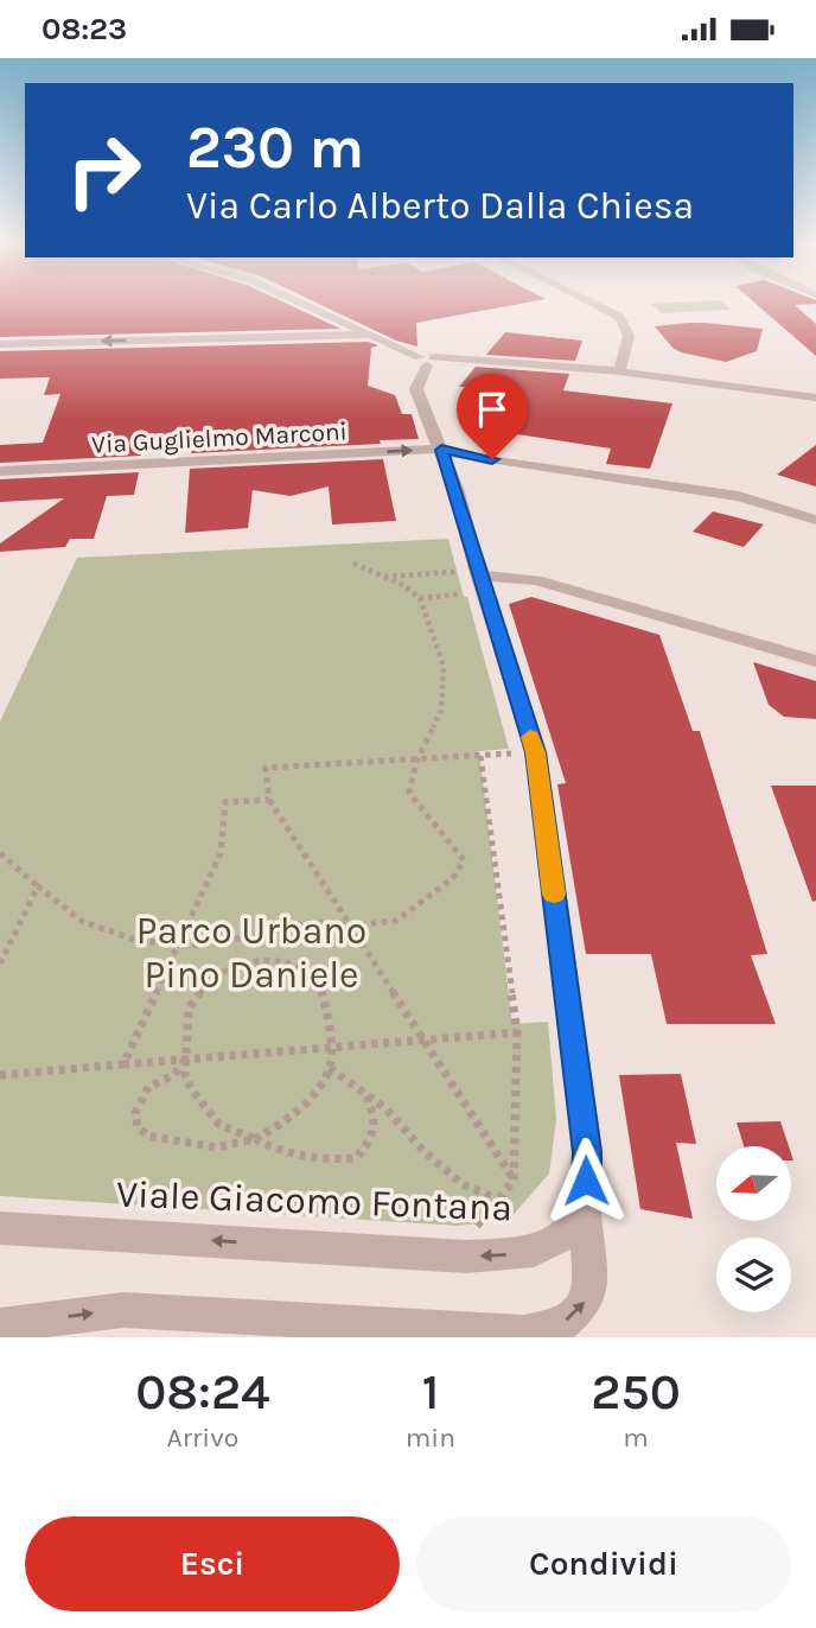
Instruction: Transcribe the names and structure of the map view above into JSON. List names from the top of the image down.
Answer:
{
  "streets": {
    "street": ["Via Guglielmo Marconi", "Viale Giacomo Fontana"]
  },
  "one_way": ["Viale Giacomo Fontana"],
  "parks": ["Parco Urbano Pino Daniele"],
  "north": "left",
  "page": {
    "status": "08:23",
    "turn": ["230 m", "Via Carlo Alberto Dalla Chiesa"],
    "eta": [
      "08:24",
      "Arrivo",
      "1",
      "min",
      "250",
      "m"
    ],
    "buttons": ["Esci", "Condividi"]
  }
}
